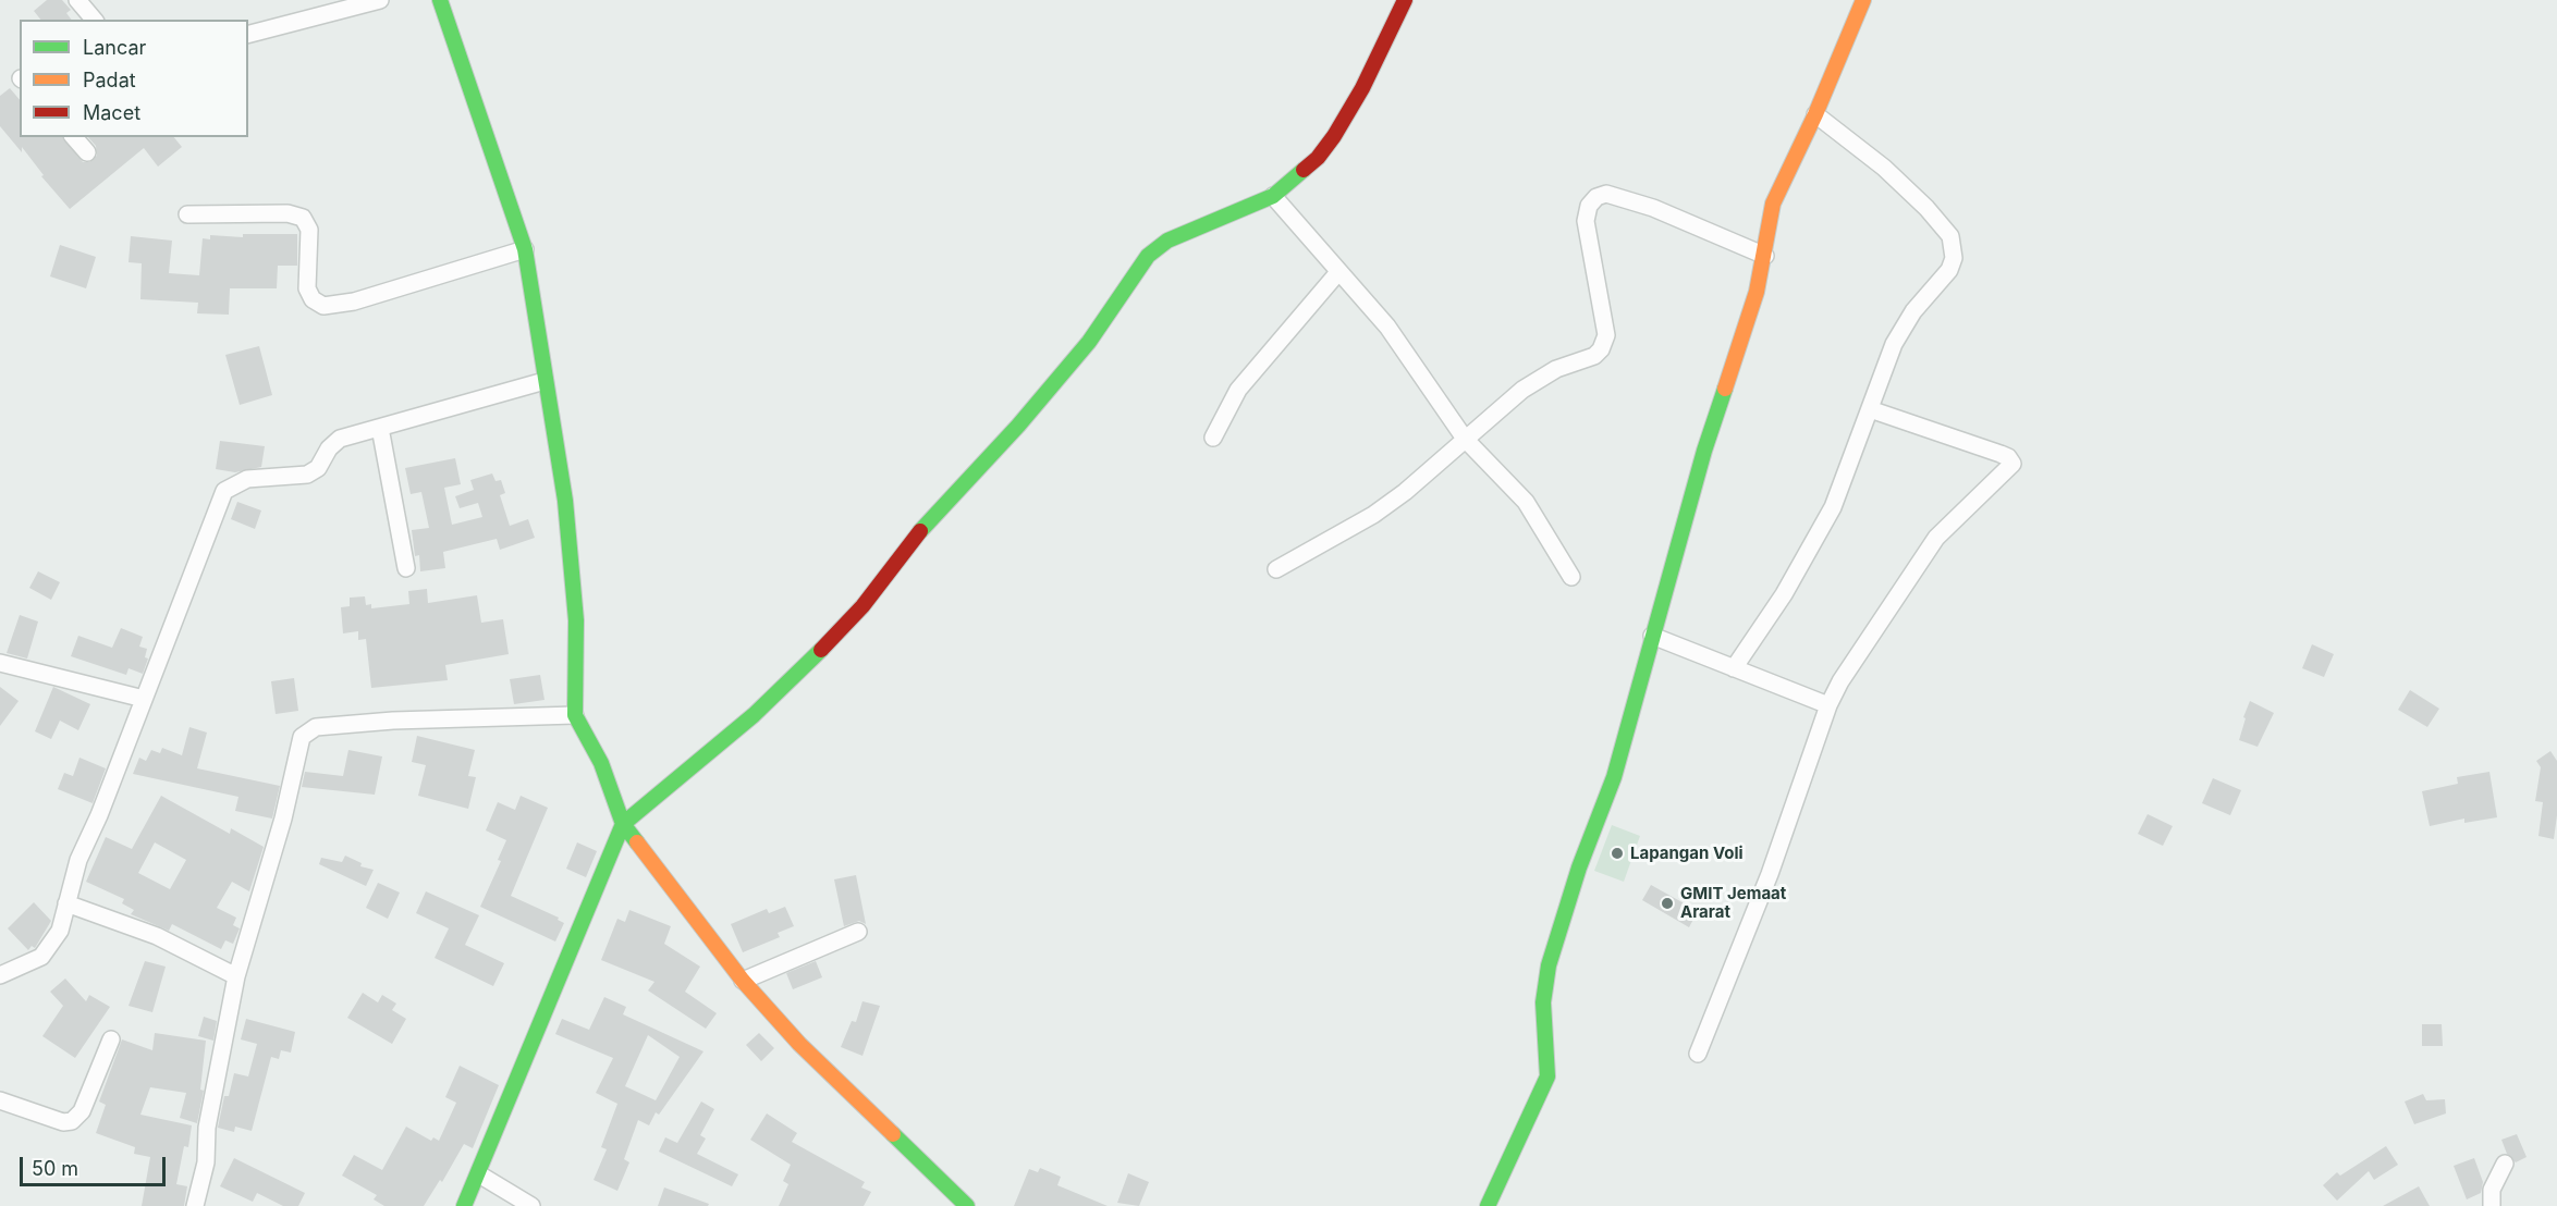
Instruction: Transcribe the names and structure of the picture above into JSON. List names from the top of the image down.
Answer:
{
  "places": ["Lapangan Voli", "GMIT Jemaat Ararat"],
  "legend": ["Lancar", "Padat", "Macet"],
  "scale_bar": "50 m"
}
